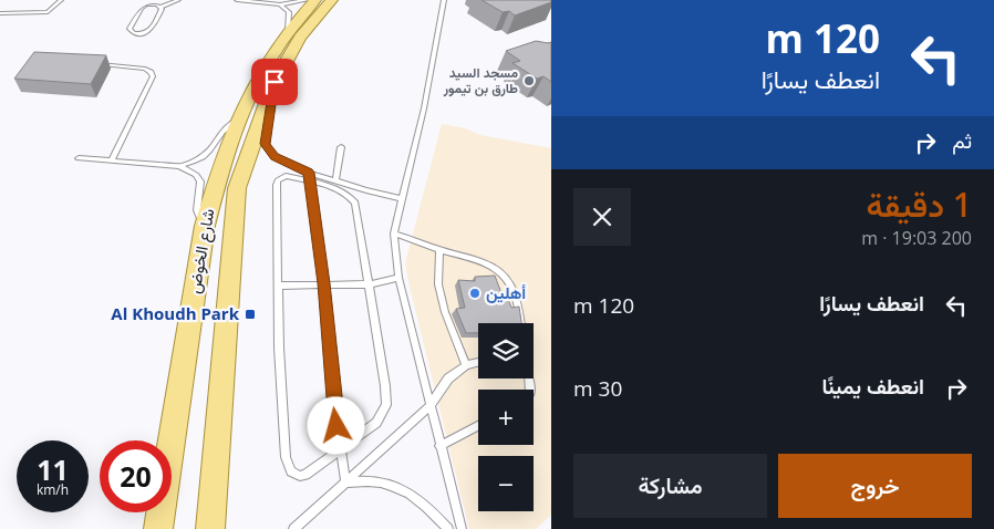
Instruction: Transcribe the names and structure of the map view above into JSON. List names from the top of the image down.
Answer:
{
  "streets": {
    "main road": ["شارع الخوض"]
  },
  "places": {
    "other": ["مسجد السيد طارق بن تيمور", "أهلين"],
    "transit": ["Al Khoudh Park"]
  },
  "page": {
    "turn": ["120 m", "انعطف يسارًا"],
    "then": "ثم",
    "heading": ["1 دقيقة", "200 m · 19:03"],
    "list": [
      {
        "name": "انعطف يسارًا",
        "value": "120 m"
      },
      {
        "name": "انعطف يمينًا",
        "value": "30 m"
      }
    ],
    "map_buttons": ["+", "−"],
    "speed": "11 km/h",
    "limit": "20",
    "buttons": ["خروج", "مشاركة"]
  }
}
